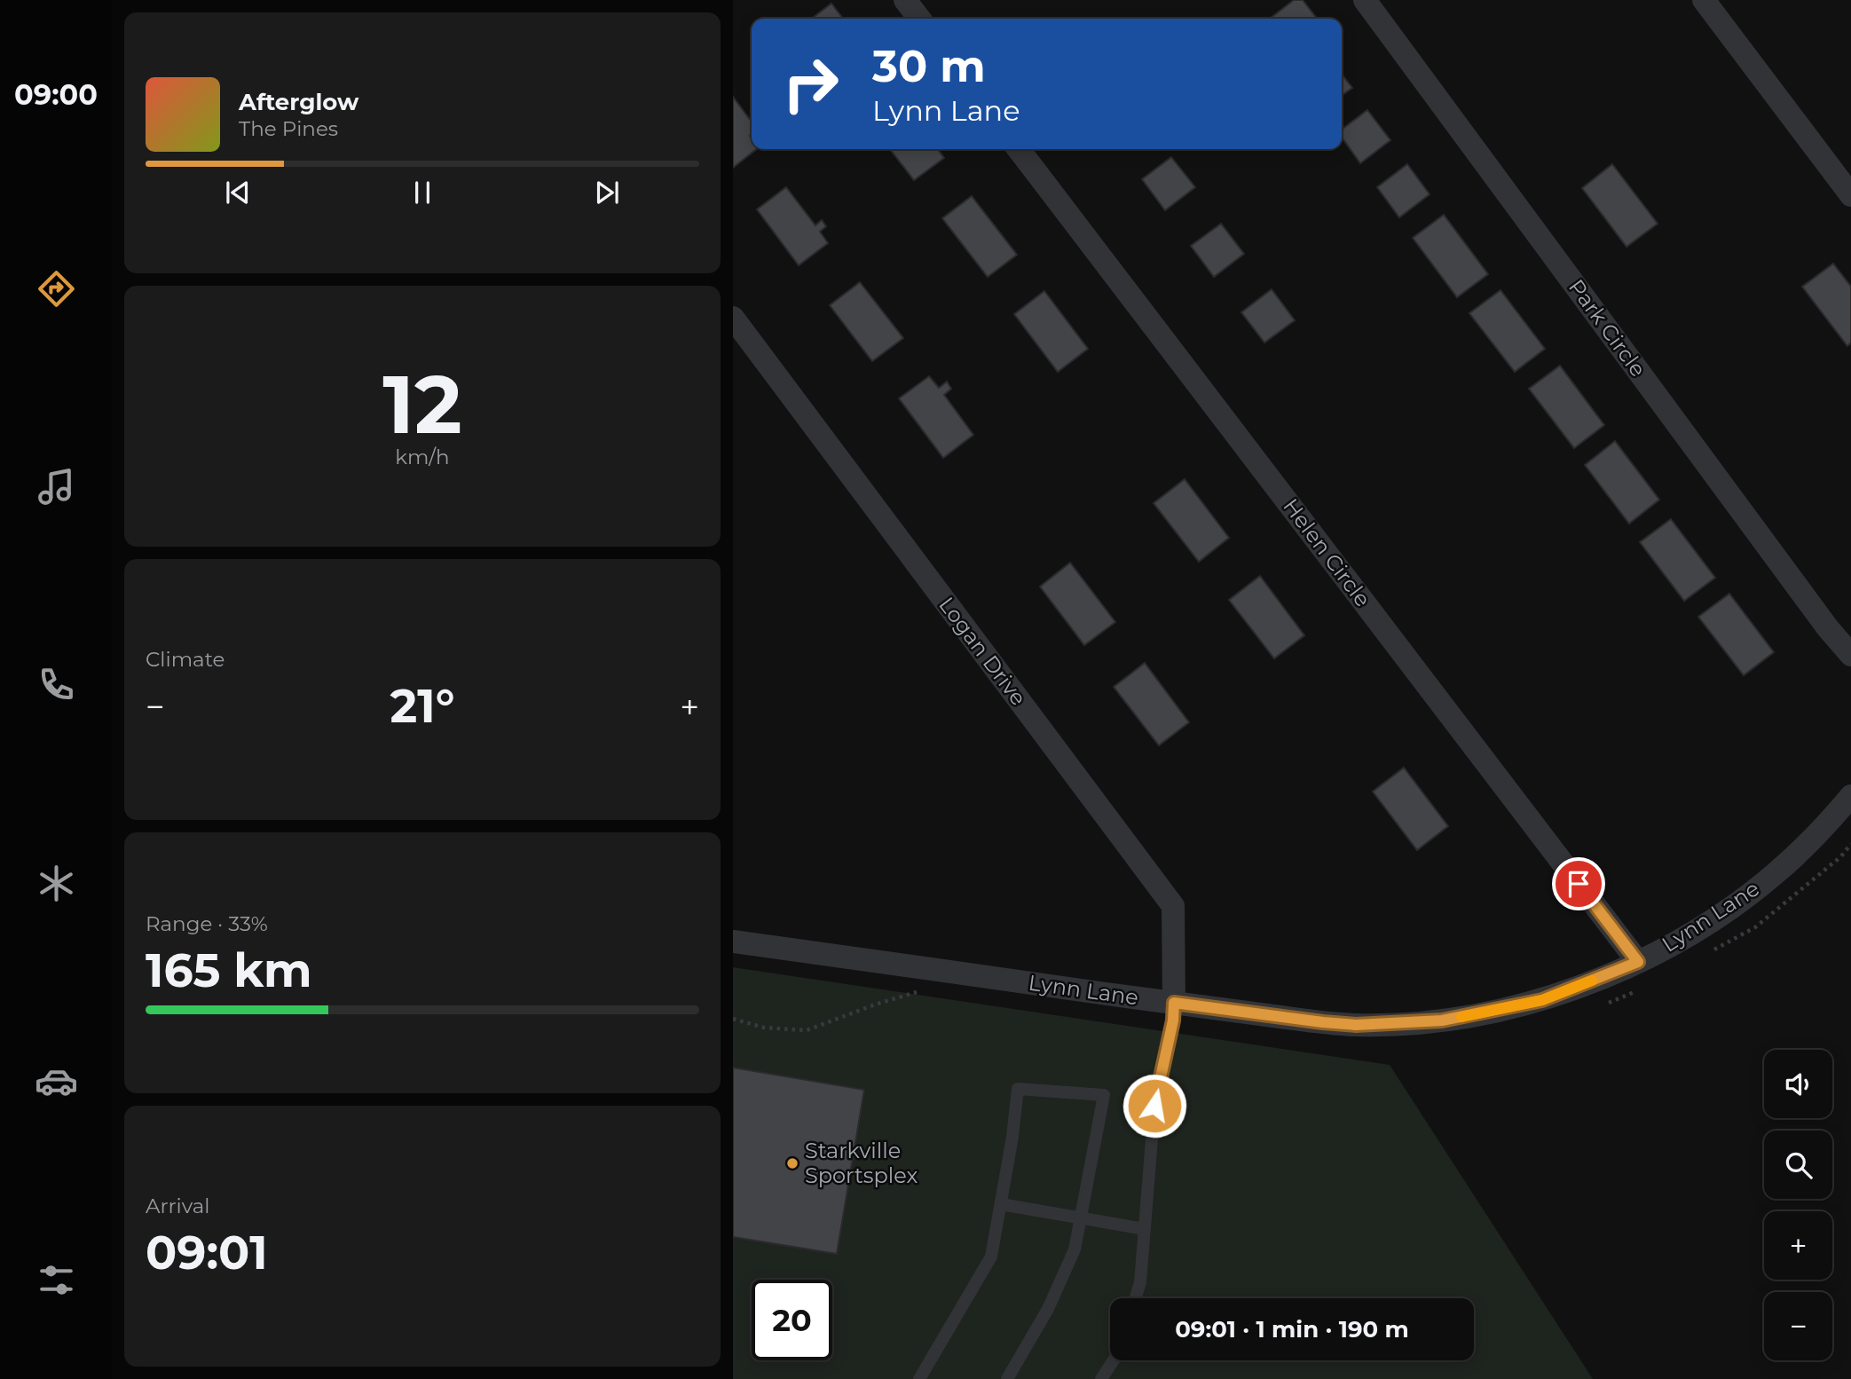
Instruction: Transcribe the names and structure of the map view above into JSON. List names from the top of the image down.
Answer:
{
  "streets": {
    "street": [
      "Park Circle",
      "Helen Circle",
      "Logan Drive",
      "Lynn Lane"
    ]
  },
  "crossings": [
    ["Helen Circle", "Lynn Lane"],
    ["Logan Drive", "Lynn Lane"]
  ],
  "places": ["Starkville Sportsplex"],
  "page": {
    "tabs": "09:00",
    "turn": ["30 m", "Lynn Lane"],
    "song": ["Afterglow", "The Pines"],
    "tile": [
      ["12", "km/h"],
      "Climate",
      ["Range · 33%", "165 km"],
      ["Arrival", "09:01"]
    ],
    "heat": ["−", "21°", "+"],
    "map_buttons": ["+", "−"],
    "limit": "20",
    "trip": "09:01 · 1 min · 190 m"
  }
}
